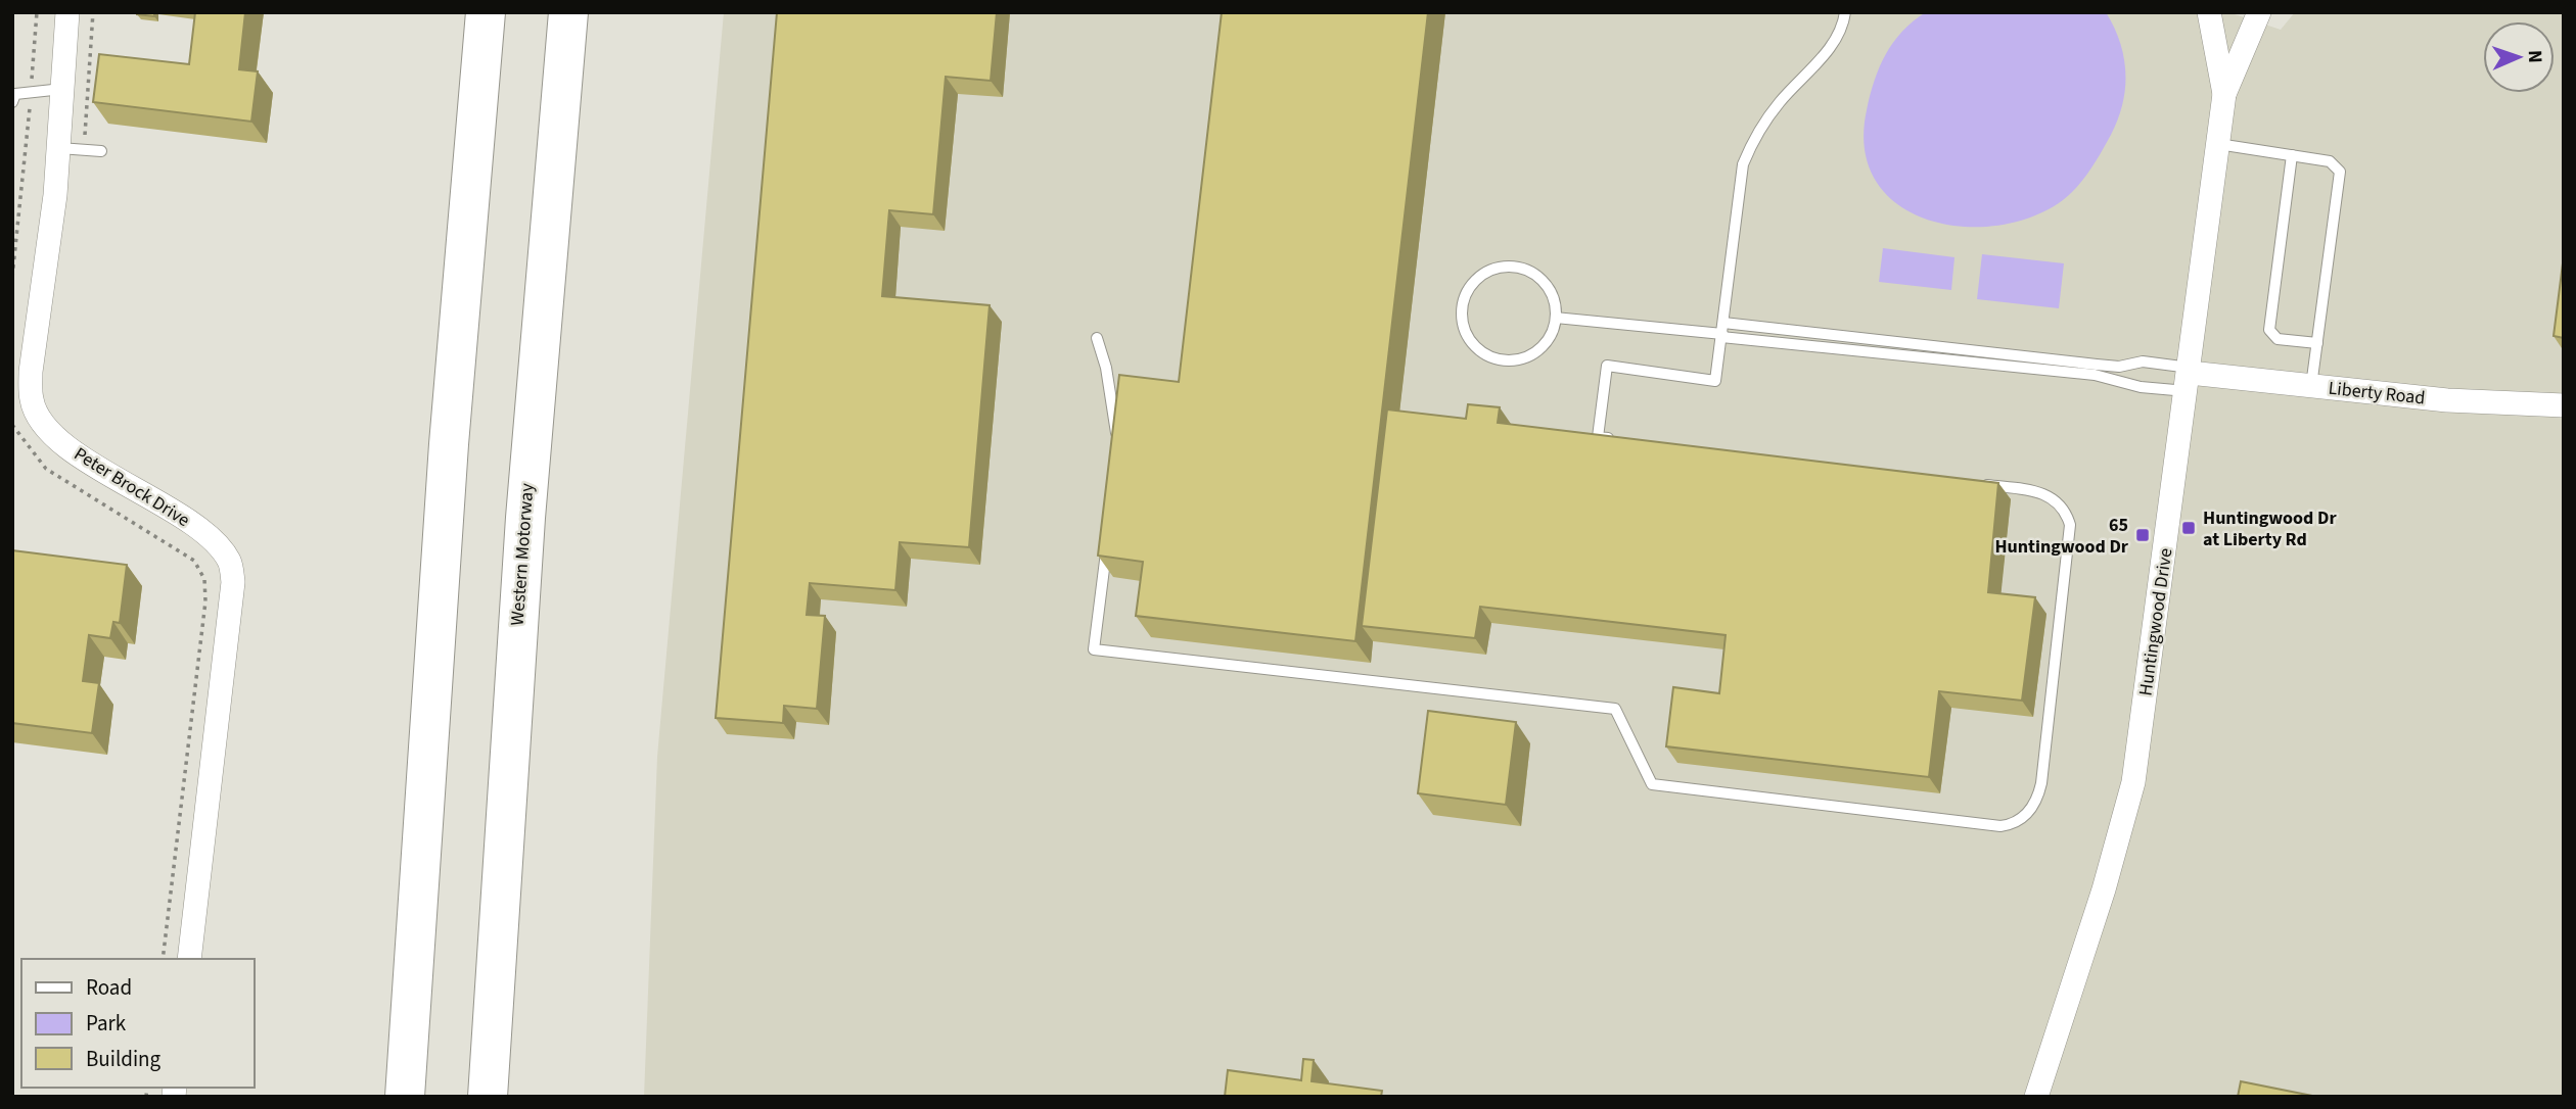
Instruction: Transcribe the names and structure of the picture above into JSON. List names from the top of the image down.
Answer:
{
  "streets": {
    "highway": ["Western Motorway"],
    "street": ["Liberty Road", "Peter Brock Drive", "Huntingwood Drive"]
  },
  "crossings": [
    ["Liberty Road", "Huntingwood Drive"]
  ],
  "places": {
    "transit": ["Huntingwood Dr at Liberty Rd", "65 Huntingwood Dr"]
  },
  "legend": ["Road", "Park", "Building"],
  "north": "right"
}
